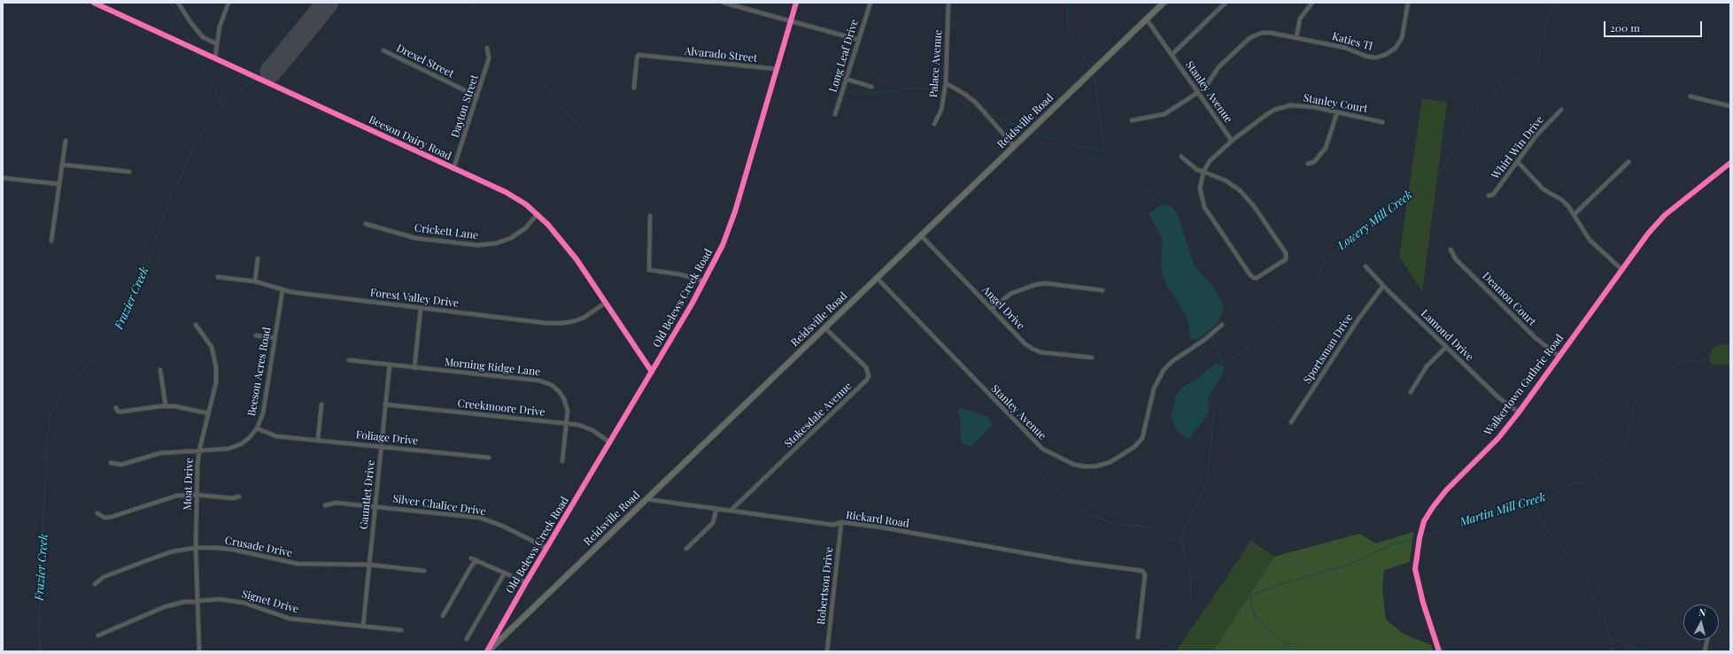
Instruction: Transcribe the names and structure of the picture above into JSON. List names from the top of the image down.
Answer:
{
  "streets": {
    "highway": ["Reidsville Road"],
    "street": [
      "Katies Tl",
      "Alvarado Street",
      "Long Leaf Drive",
      "Drexel Street",
      "Palace Avenue",
      "Stanley Avenue",
      "Stanley Court",
      "Dayton Street",
      "Beeson Dairy Road",
      "Whirl Win Drive",
      "Crickett Lane",
      "Forest Valley Drive",
      "Old Belews Creek Road",
      "Deamon Court",
      "Angel Drive",
      "Lamond Drive",
      "Sportsman Drive",
      "Morning Ridge Lane",
      "Beeson Acres Road",
      "Walkertown Guthrie Road",
      "Creekmoore Drive",
      "Stokesdale Avenue",
      "Foliage Drive",
      "Moat Drive",
      "Gauntlet Drive",
      "Silver Chalice Drive",
      "Rickard Road",
      "Crusade Drive",
      "Robertson Drive",
      "Signet Drive"
    ]
  },
  "crossings": [
    ["Katies Tl", "Stanley Avenue"],
    ["Alvarado Street", "Old Belews Creek Road"],
    ["Drexel Street", "Dayton Street"],
    ["Stanley Avenue", "Stanley Court"],
    ["Stanley Avenue", "Reidsville Road"],
    ["Dayton Street", "Beeson Dairy Road"],
    ["Reidsville Road", "Old Belews Creek Road"],
    ["Reidsville Road", "Angel Drive"],
    ["Reidsville Road", "Stokesdale Avenue"],
    ["Reidsville Road", "Rickard Road"],
    ["Beeson Dairy Road", "Crickett Lane"],
    ["Beeson Dairy Road", "Forest Valley Drive"],
    ["Beeson Dairy Road", "Old Belews Creek Road"],
    ["Forest Valley Drive", "Beeson Acres Road"],
    ["Old Belews Creek Road", "Creekmoore Drive"],
    ["Old Belews Creek Road", "Silver Chalice Drive"],
    ["Deamon Court", "Walkertown Guthrie Road"],
    ["Lamond Drive", "Sportsman Drive"],
    ["Lamond Drive", "Walkertown Guthrie Road"],
    ["Morning Ridge Lane", "Creekmoore Drive"],
    ["Morning Ridge Lane", "Gauntlet Drive"],
    ["Beeson Acres Road", "Foliage Drive"],
    ["Beeson Acres Road", "Moat Drive"],
    ["Creekmoore Drive", "Gauntlet Drive"],
    ["Stokesdale Avenue", "Rickard Road"],
    ["Foliage Drive", "Gauntlet Drive"],
    ["Moat Drive", "Crusade Drive"],
    ["Moat Drive", "Signet Drive"],
    ["Gauntlet Drive", "Silver Chalice Drive"],
    ["Gauntlet Drive", "Crusade Drive"],
    ["Gauntlet Drive", "Signet Drive"],
    ["Rickard Road", "Robertson Drive"]
  ],
  "water": ["Lowery Mill Creek", "Frazier Creek", "Martin Mill Creek"],
  "scale_bar": "200 m",
  "north": "top"
}
